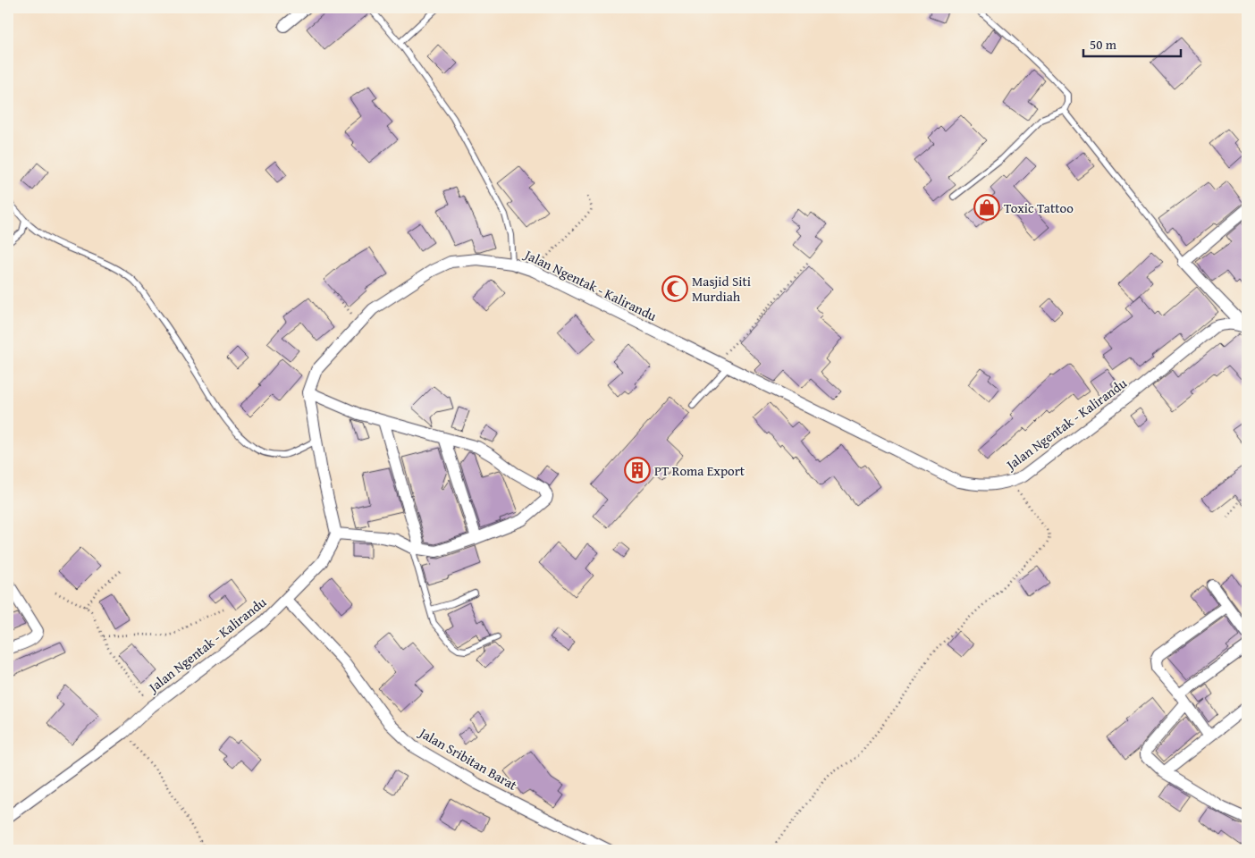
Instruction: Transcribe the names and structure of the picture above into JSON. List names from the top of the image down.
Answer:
{
  "streets": {
    "street": ["Jalan Ngentak - Kalirandu", "Jalan Sribitan Barat"]
  },
  "crossings": [
    ["Jalan Ngentak - Kalirandu", "Jalan Sribitan Barat"]
  ],
  "places": {
    "shop": ["Toxic Tattoo"],
    "mosque": ["Masjid Siti Murdiah"],
    "building": ["PT Roma Export"]
  },
  "scale_bar": "50 m"
}
